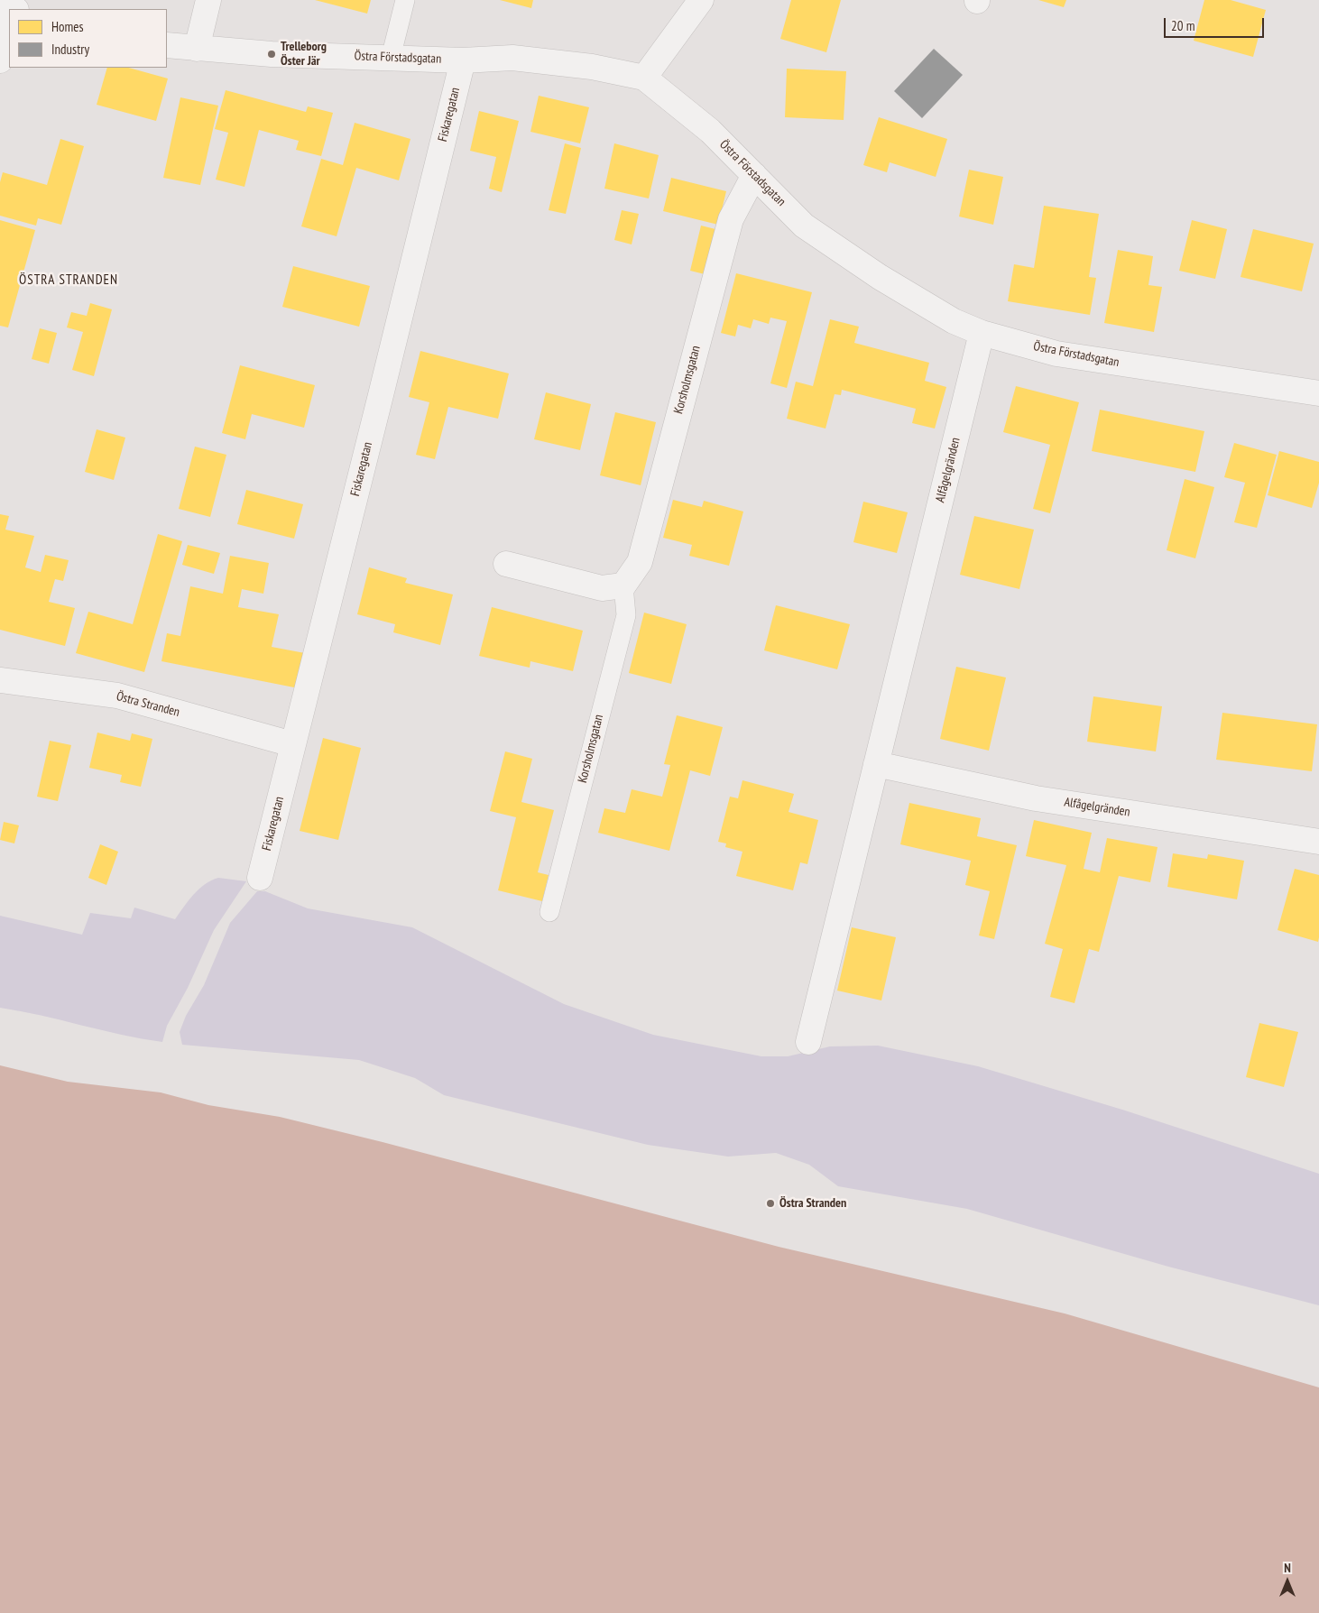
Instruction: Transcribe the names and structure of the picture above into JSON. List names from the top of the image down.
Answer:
{
  "streets": {
    "street": [
      "Östra Förstadsgatan",
      "Fiskaregatan",
      "Korsholmsgatan",
      "Alfågelgränden",
      "Östra Stranden"
    ]
  },
  "crossings": [
    ["Östra Förstadsgatan", "Fiskaregatan"],
    ["Östra Förstadsgatan", "Korsholmsgatan"],
    ["Östra Förstadsgatan", "Alfågelgränden"],
    ["Fiskaregatan", "Östra Stranden"]
  ],
  "districts": ["ÖSTRA STRANDEN"],
  "places": ["Trelleborg Öster Jär", "Östra Stranden"],
  "legend": ["Homes", "Industry"],
  "scale_bar": "20 m",
  "north": "top"
}
